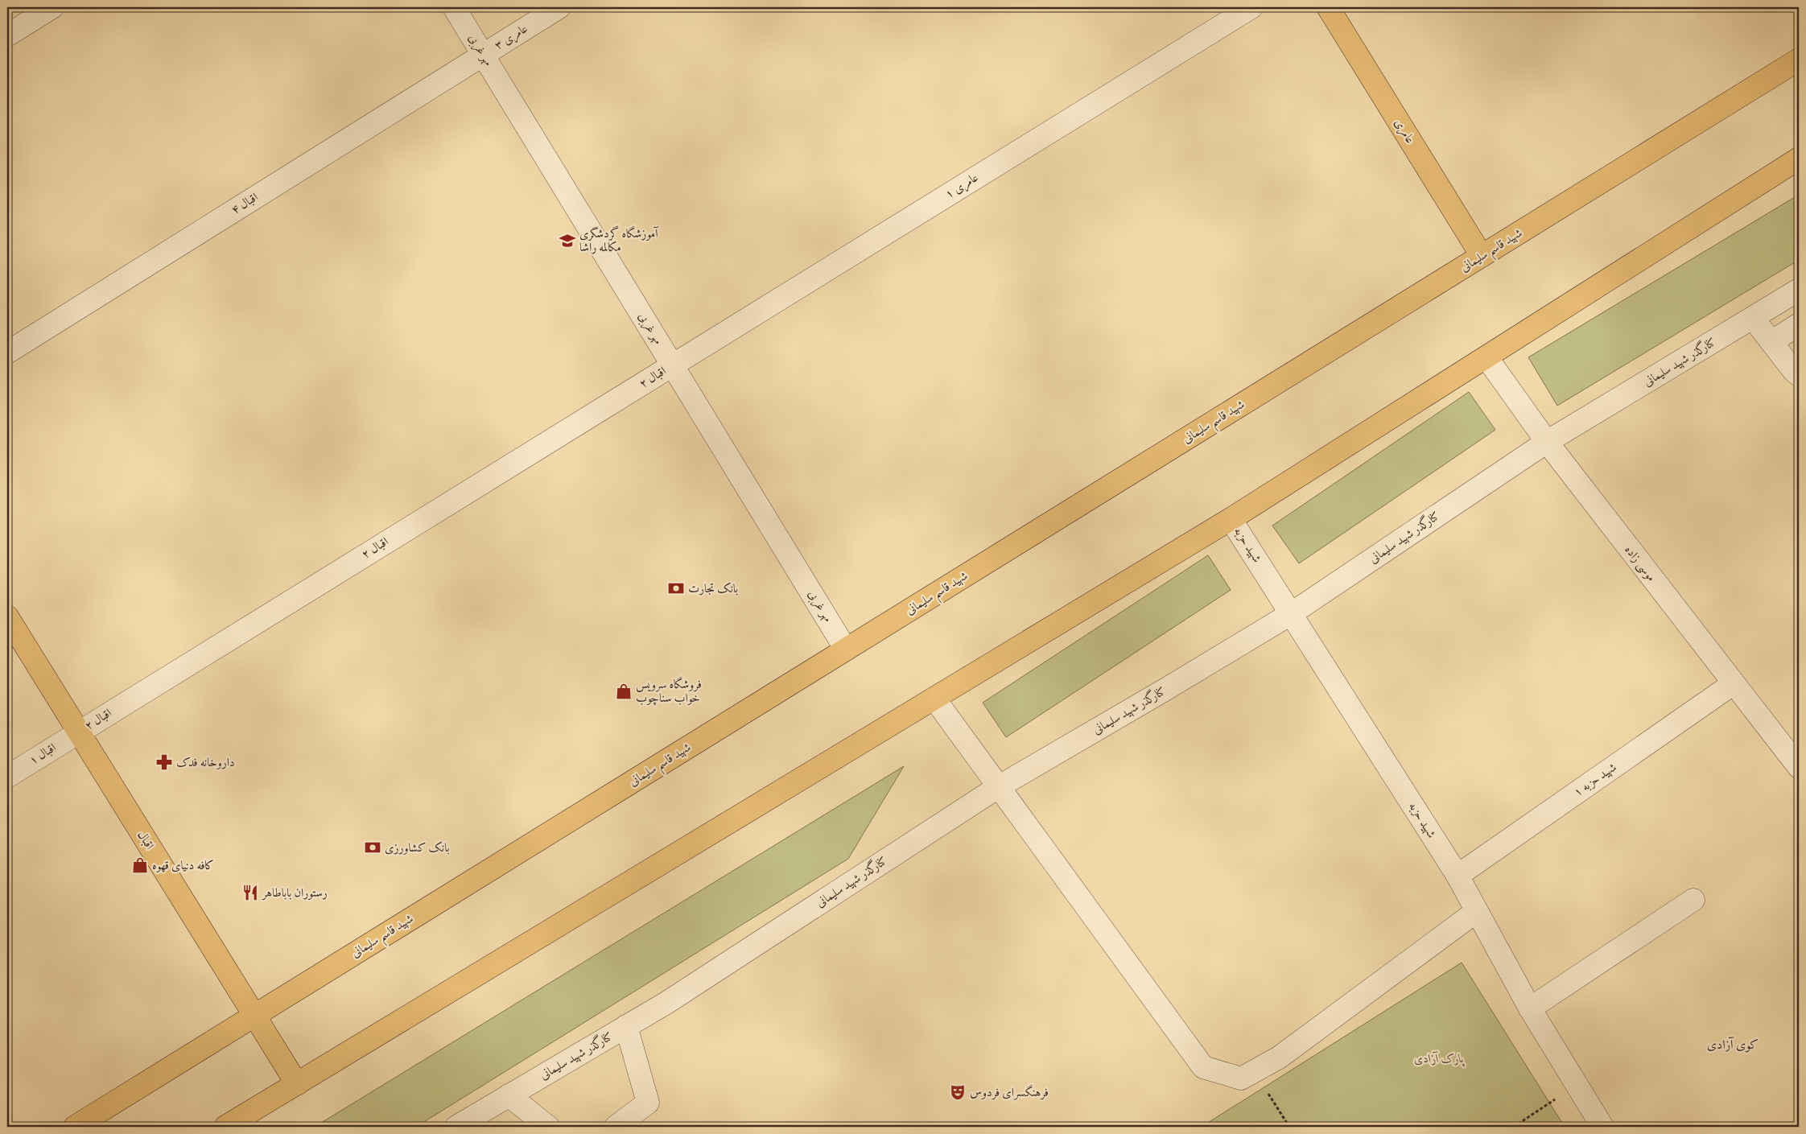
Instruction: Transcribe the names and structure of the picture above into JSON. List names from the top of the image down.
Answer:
{
  "streets": {
    "main road": ["عامری", "شهید قاسم سلیمانی", "اقبال"],
    "street": [
      "عامری ۳",
      "مهر غربی",
      "عامری ۱",
      "اقبال ۴",
      "کنارگذر شهید سلیمانی",
      "اقبال ۲",
      "شهید حزبه",
      "موسی زاده",
      "اقبال ۱",
      "شهید حزبه ۱"
    ]
  },
  "crossings": [
    ["عامری ۳", "مهر غربی"],
    ["عامری ۳", "اقبال ۴"],
    ["مهر غربی", "عامری ۱"],
    ["مهر غربی", "اقبال ۴"],
    ["مهر غربی", "شهید قاسم سلیمانی"],
    ["مهر غربی", "اقبال ۲"],
    ["عامری", "شهید قاسم سلیمانی"],
    ["عامری ۱", "اقبال ۲"],
    ["شهید قاسم سلیمانی", "اقبال"],
    ["کنارگذر شهید سلیمانی", "شهید حزبه"],
    ["کنارگذر شهید سلیمانی", "موسی زاده"],
    ["اقبال ۲", "اقبال ۱"],
    ["اقبال ۲", "اقبال"],
    ["شهید حزبه", "شهید حزبه ۱"],
    ["موسی زاده", "شهید حزبه ۱"],
    ["اقبال ۱", "اقبال"]
  ],
  "districts": ["کوی آزادی"],
  "parks": ["پارک آزادی"],
  "places": {
    "school or university": ["آموزشگاه گردشگری مکالمه راشا"],
    "bank": ["بانک تجارت", "بانک کشاورزی"],
    "shop": ["فروشگاه سرویس خواب سناچوب", "کافه دنیای قهوه"],
    "pharmacy": ["داروخانه فدک"],
    "restaurant": ["رستوران باباطاهر"],
    "theatre": ["فرهنگسرای فردوس"]
  }
}
